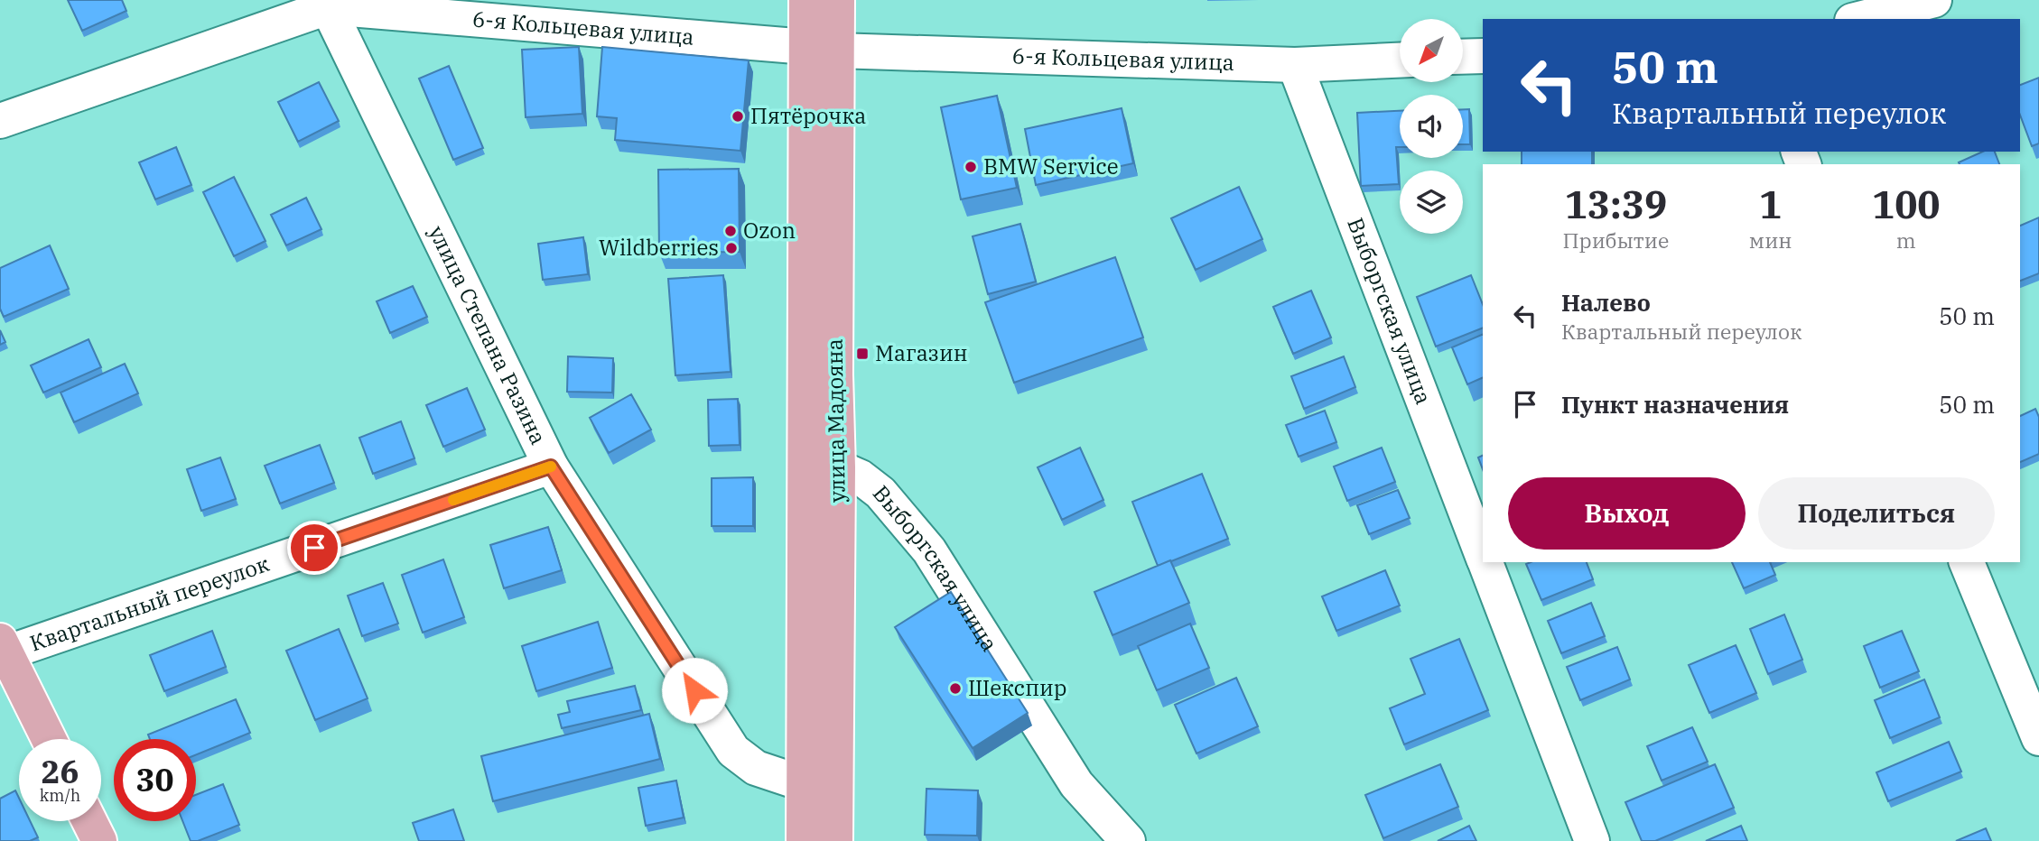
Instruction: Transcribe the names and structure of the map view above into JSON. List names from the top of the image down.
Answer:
{
  "streets": {
    "main road": ["улица Мадояна"],
    "street": [
      "6-я Кольцевая улица",
      "Выборгская улица",
      "улица Степана Разина",
      "Квартальный переулок"
    ]
  },
  "crossings": [
    ["6-я Кольцевая улица", "Выборгская улица"],
    ["6-я Кольцевая улица", "улица Степана Разина"],
    ["6-я Кольцевая улица", "улица Мадояна"],
    ["Выборгская улица", "улица Мадояна"],
    ["улица Степана Разина", "улица Мадояна"],
    ["улица Степана Разина", "Квартальный переулок"]
  ],
  "places": {
    "other": [
      "Пятёрочка",
      "BMW Service",
      "Ozon",
      "Wildberries",
      "Шекспир"
    ],
    "transit": ["Магазин"]
  },
  "north": "bottom left",
  "page": {
    "turn": ["50 m", "Квартальный переулок"],
    "eta": [
      "13:39",
      "Прибытие",
      "1",
      "мин",
      "100",
      "m"
    ],
    "list": [
      {
        "name": "Налево",
        "note": "Квартальный переулок",
        "value": "50 m"
      },
      {
        "name": "Пункт назначения",
        "value": "50 m"
      }
    ],
    "buttons": ["Выход", "Поделиться"],
    "speed": "26 km/h",
    "limit": "30"
  }
}
